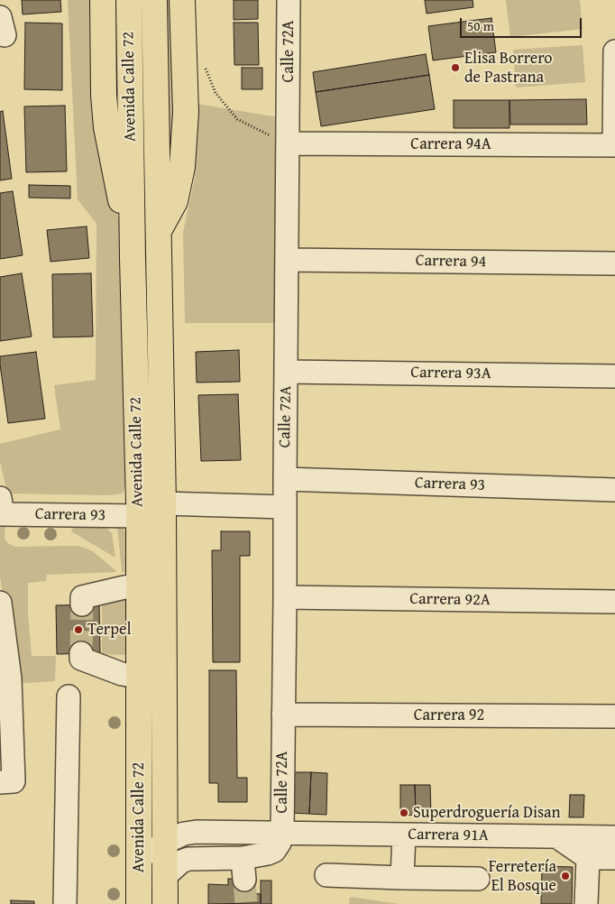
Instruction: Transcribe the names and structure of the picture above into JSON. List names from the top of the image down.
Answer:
{
  "streets": {
    "main road": ["Avenida Calle 72"],
    "street": [
      "Calle 72A",
      "Carrera 94A",
      "Carrera 94",
      "Carrera 93A",
      "Carrera 93",
      "Carrera 92A",
      "Carrera 92",
      "Carrera 91A"
    ]
  },
  "crossings": [
    ["Calle 72A", "Carrera 94A"],
    ["Calle 72A", "Carrera 94"],
    ["Calle 72A", "Carrera 93A"],
    ["Calle 72A", "Carrera 93"],
    ["Calle 72A", "Carrera 92A"],
    ["Calle 72A", "Carrera 92"],
    ["Calle 72A", "Carrera 91A"],
    ["Avenida Calle 72", "Carrera 93"],
    ["Avenida Calle 72", "Carrera 91A"]
  ],
  "places": [
    "Elisa Borrero de Pastrana",
    "Terpel",
    "Superdroguería Disan",
    "Ferretería El Bosque"
  ],
  "scale_bar": "50 m"
}
